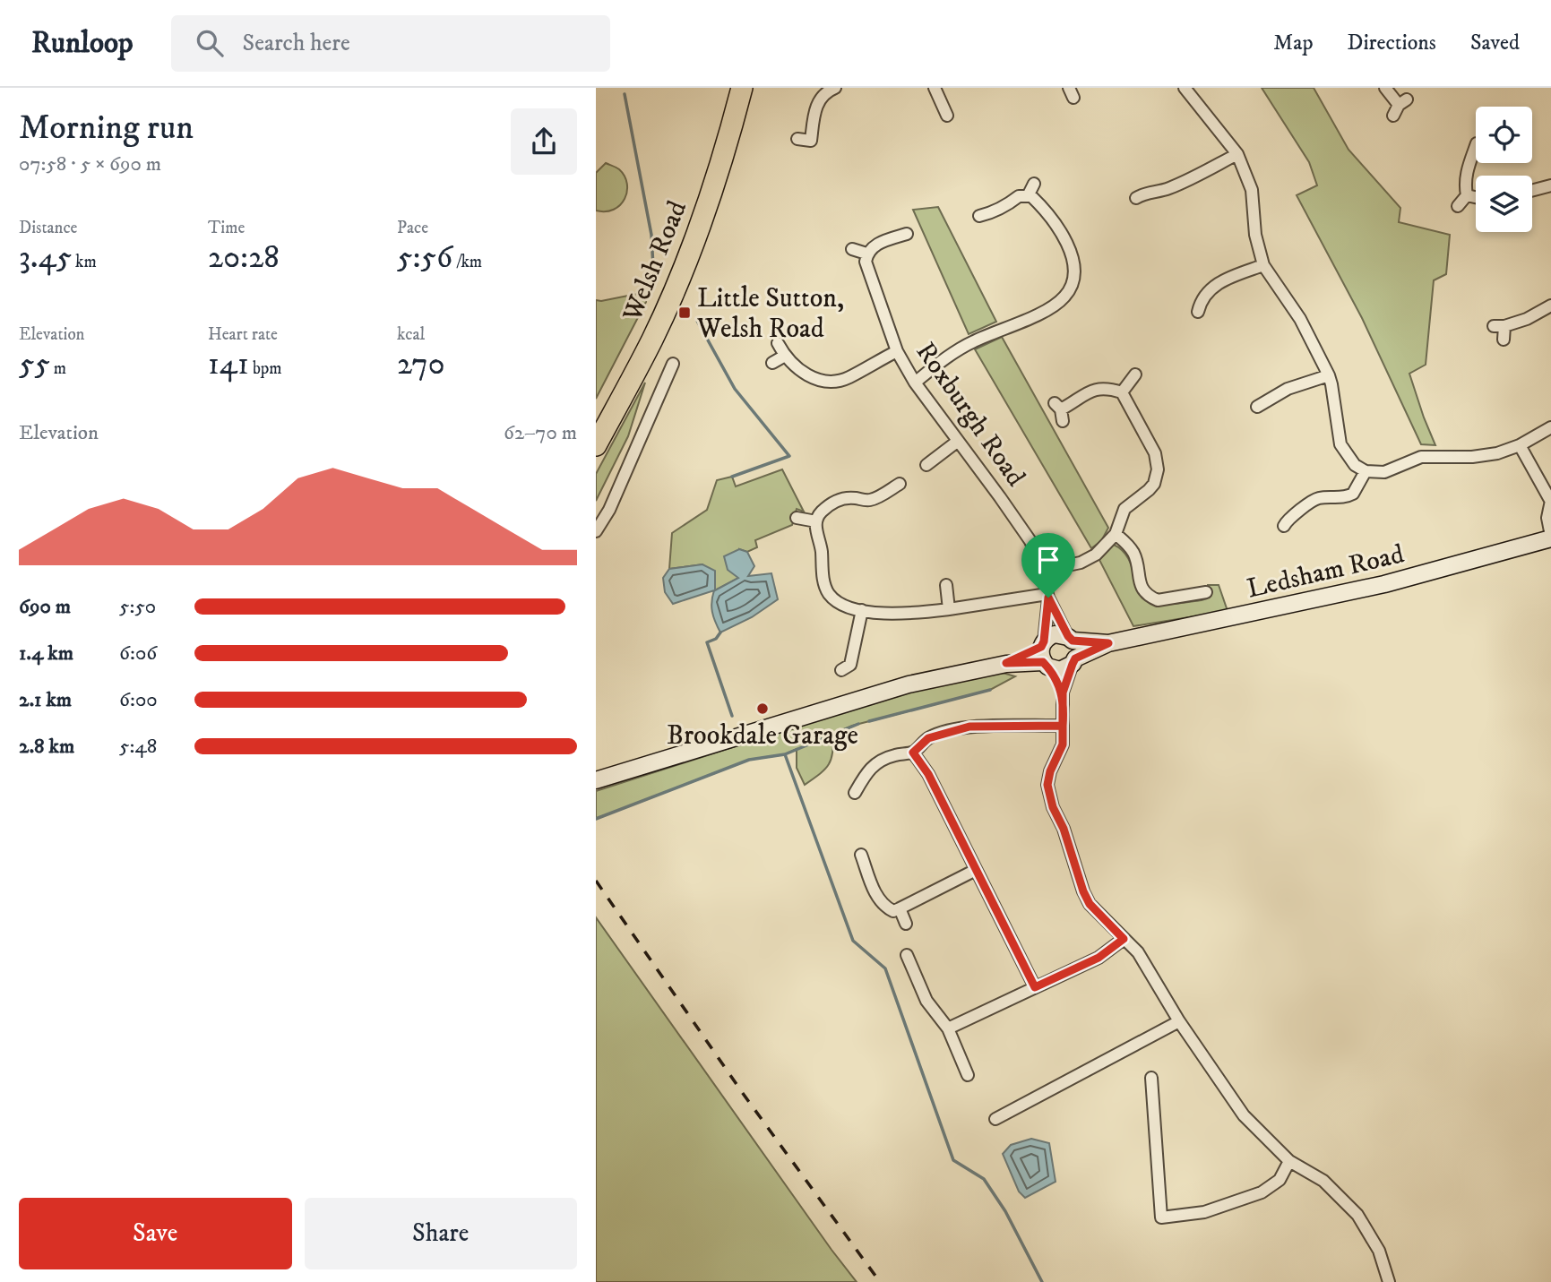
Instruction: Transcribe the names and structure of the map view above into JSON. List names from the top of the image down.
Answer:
{
  "streets": {
    "highway": ["Welsh Road"],
    "main road": ["Ledsham Road"],
    "street": ["Roxburgh Road"]
  },
  "crossings": [
    ["Roxburgh Road", "Ledsham Road"]
  ],
  "places": {
    "transit": ["Little Sutton, Welsh Road"],
    "other": ["Brookdale Garage"]
  },
  "page": {
    "header": "Runloop",
    "search": "Search here",
    "nav": ["Map", "Directions", "Saved"],
    "heading": ["Morning run", "07:58 · 5 × 690 m"],
    "stats": [
      ["Distance", "3.45 km"],
      ["Time", "20:28"],
      ["Pace", "5:56 /km"],
      ["Elevation", "55 m"],
      ["Heart rate", "141 bpm"],
      ["kcal", "270"]
    ],
    "chart": ["Elevation", "62–70 m"],
    "list": [
      {
        "name": "690 m",
        "note": "5:50"
      },
      {
        "name": "1.4 km",
        "note": "6:06"
      },
      {
        "name": "2.1 km",
        "note": "6:00"
      },
      {
        "name": "2.8 km",
        "note": "5:48"
      }
    ],
    "buttons": ["Save", "Share"]
  }
}
